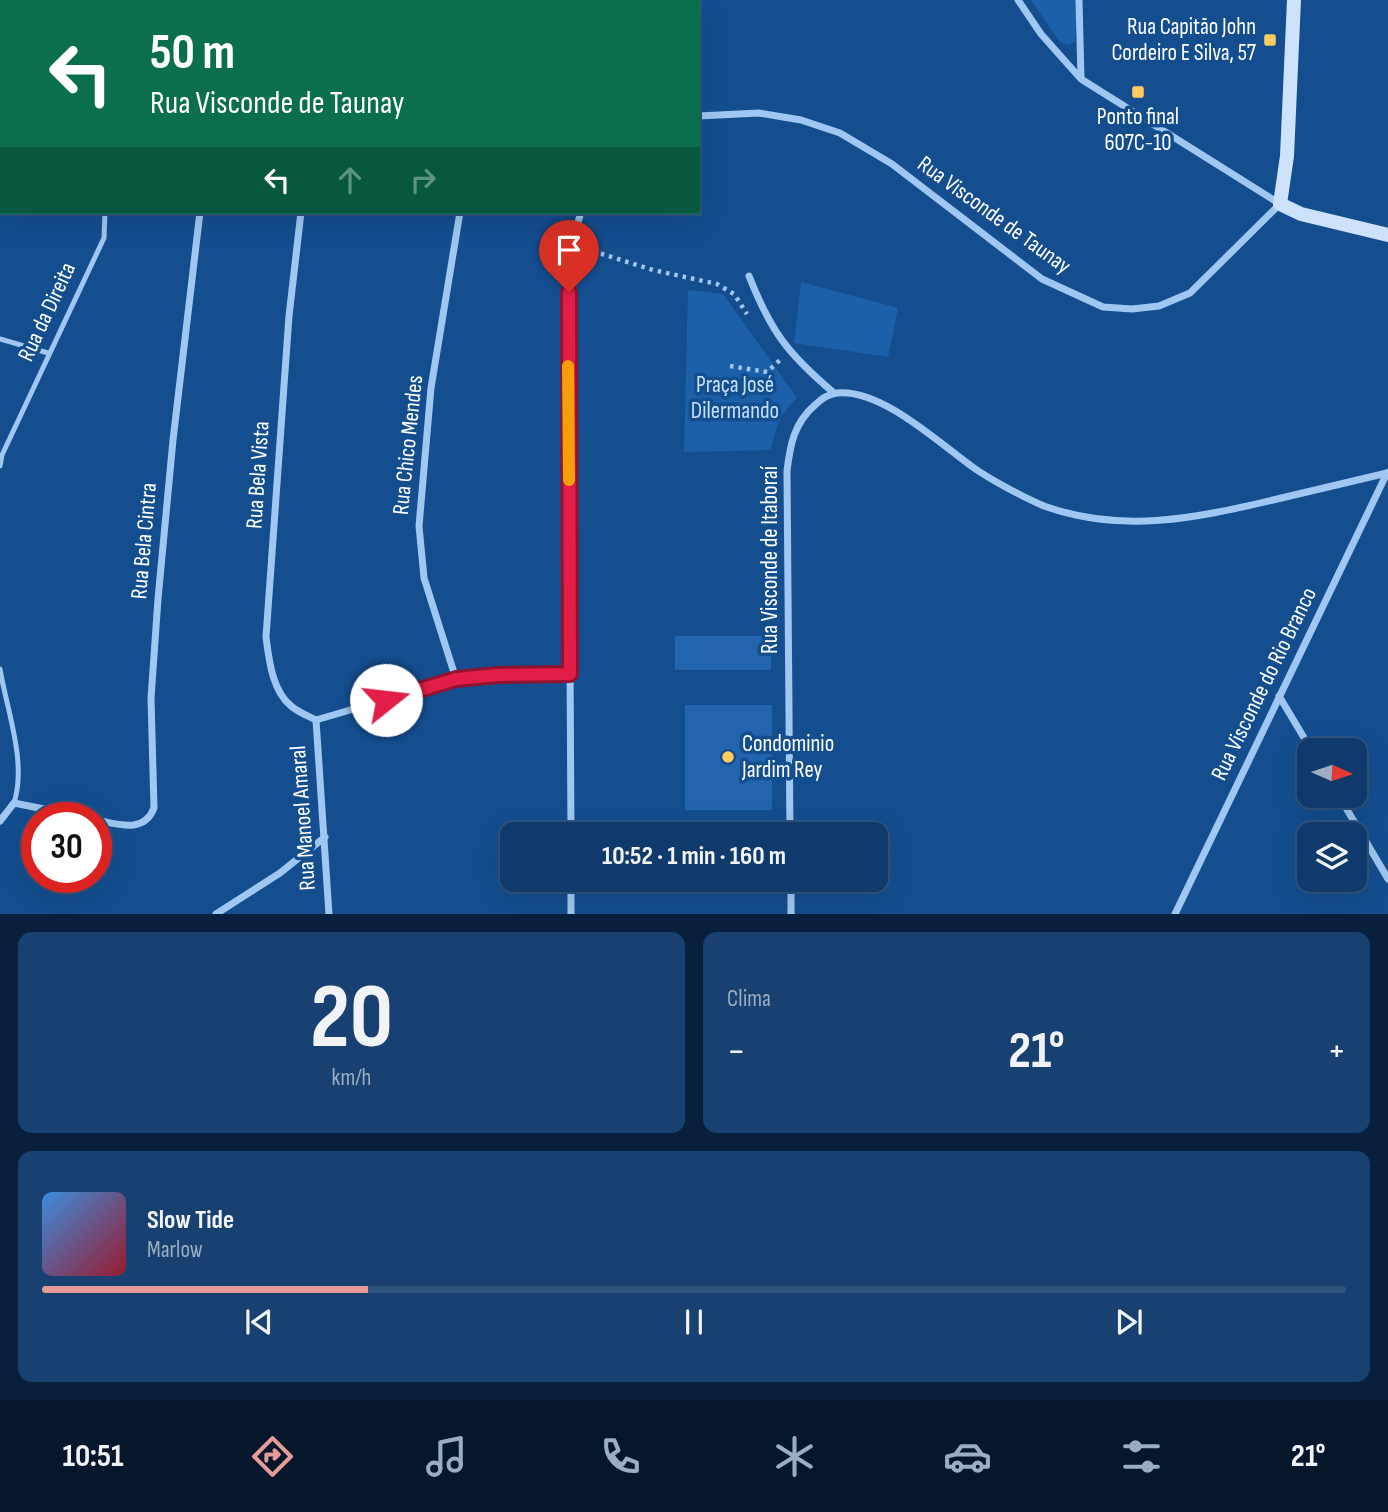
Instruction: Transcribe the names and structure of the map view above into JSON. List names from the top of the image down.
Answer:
{
  "streets": {
    "street": [
      "Rua Visconde de Taunay",
      "Rua Chico Mendes",
      "Rua Bela Vista",
      "Rua Bela Cintra",
      "Rua Visconde de Itaboraí",
      "Rua Visconde do Rio Branco",
      "Rua Manoel Amaral"
    ],
    "lane": ["Rua da Direita"]
  },
  "crossings": [
    ["Rua Bela Vista", "Rua Manoel Amaral"]
  ],
  "parks": ["Praça José Dilermando"],
  "places": {
    "transit": ["Rua Capitão John Cordeiro E Silva, 57", "Ponto final 607C-10"],
    "other": ["Condominio Jardim Rey"]
  },
  "north": "right",
  "page": {
    "turn": ["50 m", "Rua Visconde de Taunay"],
    "limit": "30",
    "trip": "10:52 · 1 min · 160 m",
    "tile": [
      ["20", "km/h"],
      "Clima"
    ],
    "heat": ["−", "21°", "+"],
    "song": ["Slow Tide", "Marlow"],
    "tabs": ["10:51", "21°"]
  }
}
